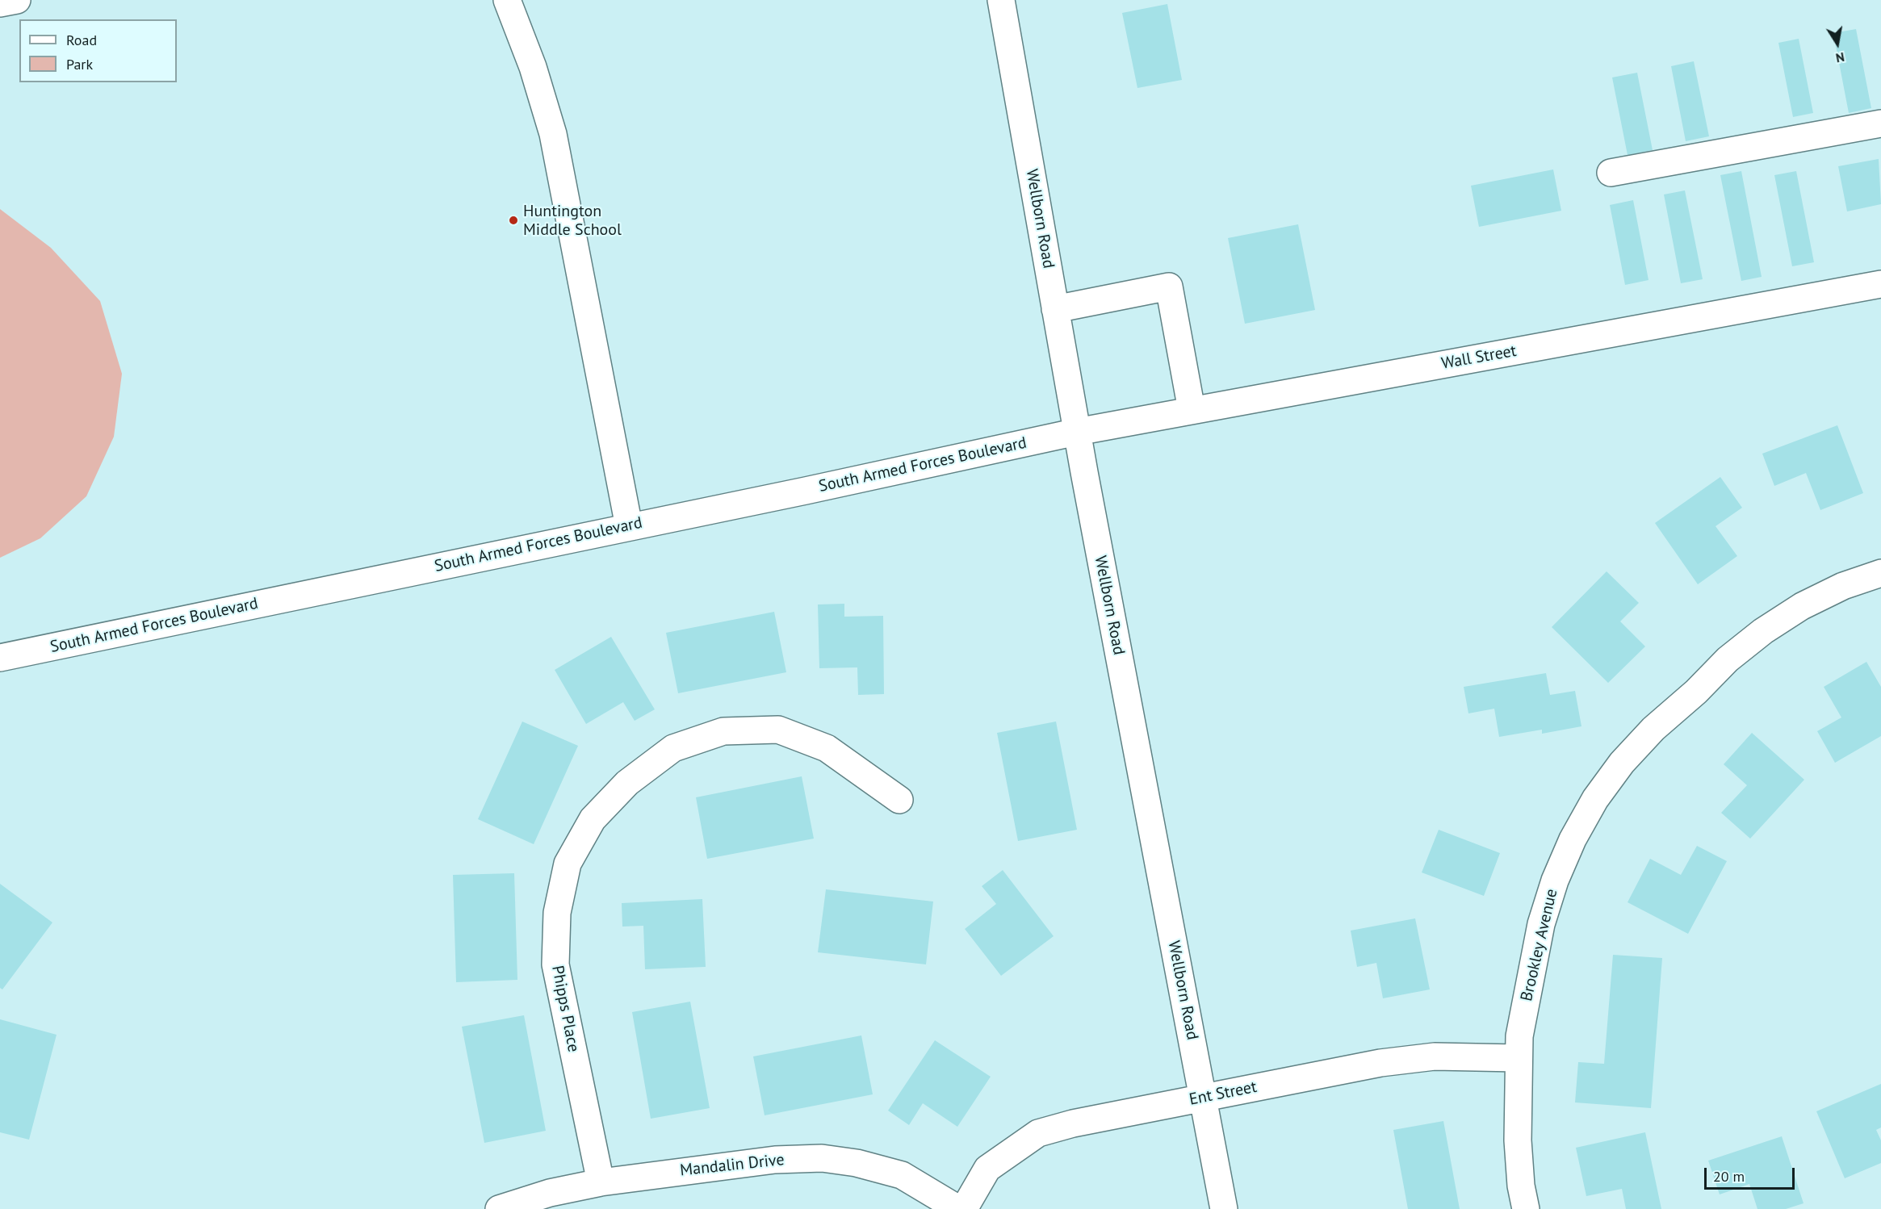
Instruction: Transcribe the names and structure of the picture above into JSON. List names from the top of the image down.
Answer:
{
  "streets": {
    "street": [
      "Wellborn Road",
      "Wall Street",
      "South Armed Forces Boulevard",
      "Brookley Avenue",
      "Phipps Place",
      "Ent Street",
      "Mandalin Drive"
    ]
  },
  "crossings": [
    ["Wellborn Road", "Wall Street"],
    ["Wellborn Road", "South Armed Forces Boulevard"],
    ["Wellborn Road", "Ent Street"],
    ["Wall Street", "South Armed Forces Boulevard"],
    ["Brookley Avenue", "Ent Street"],
    ["Phipps Place", "Mandalin Drive"]
  ],
  "places": ["Huntington Middle School"],
  "legend": ["Road", "Park"],
  "scale_bar": "20 m",
  "north": "bottom"
}
